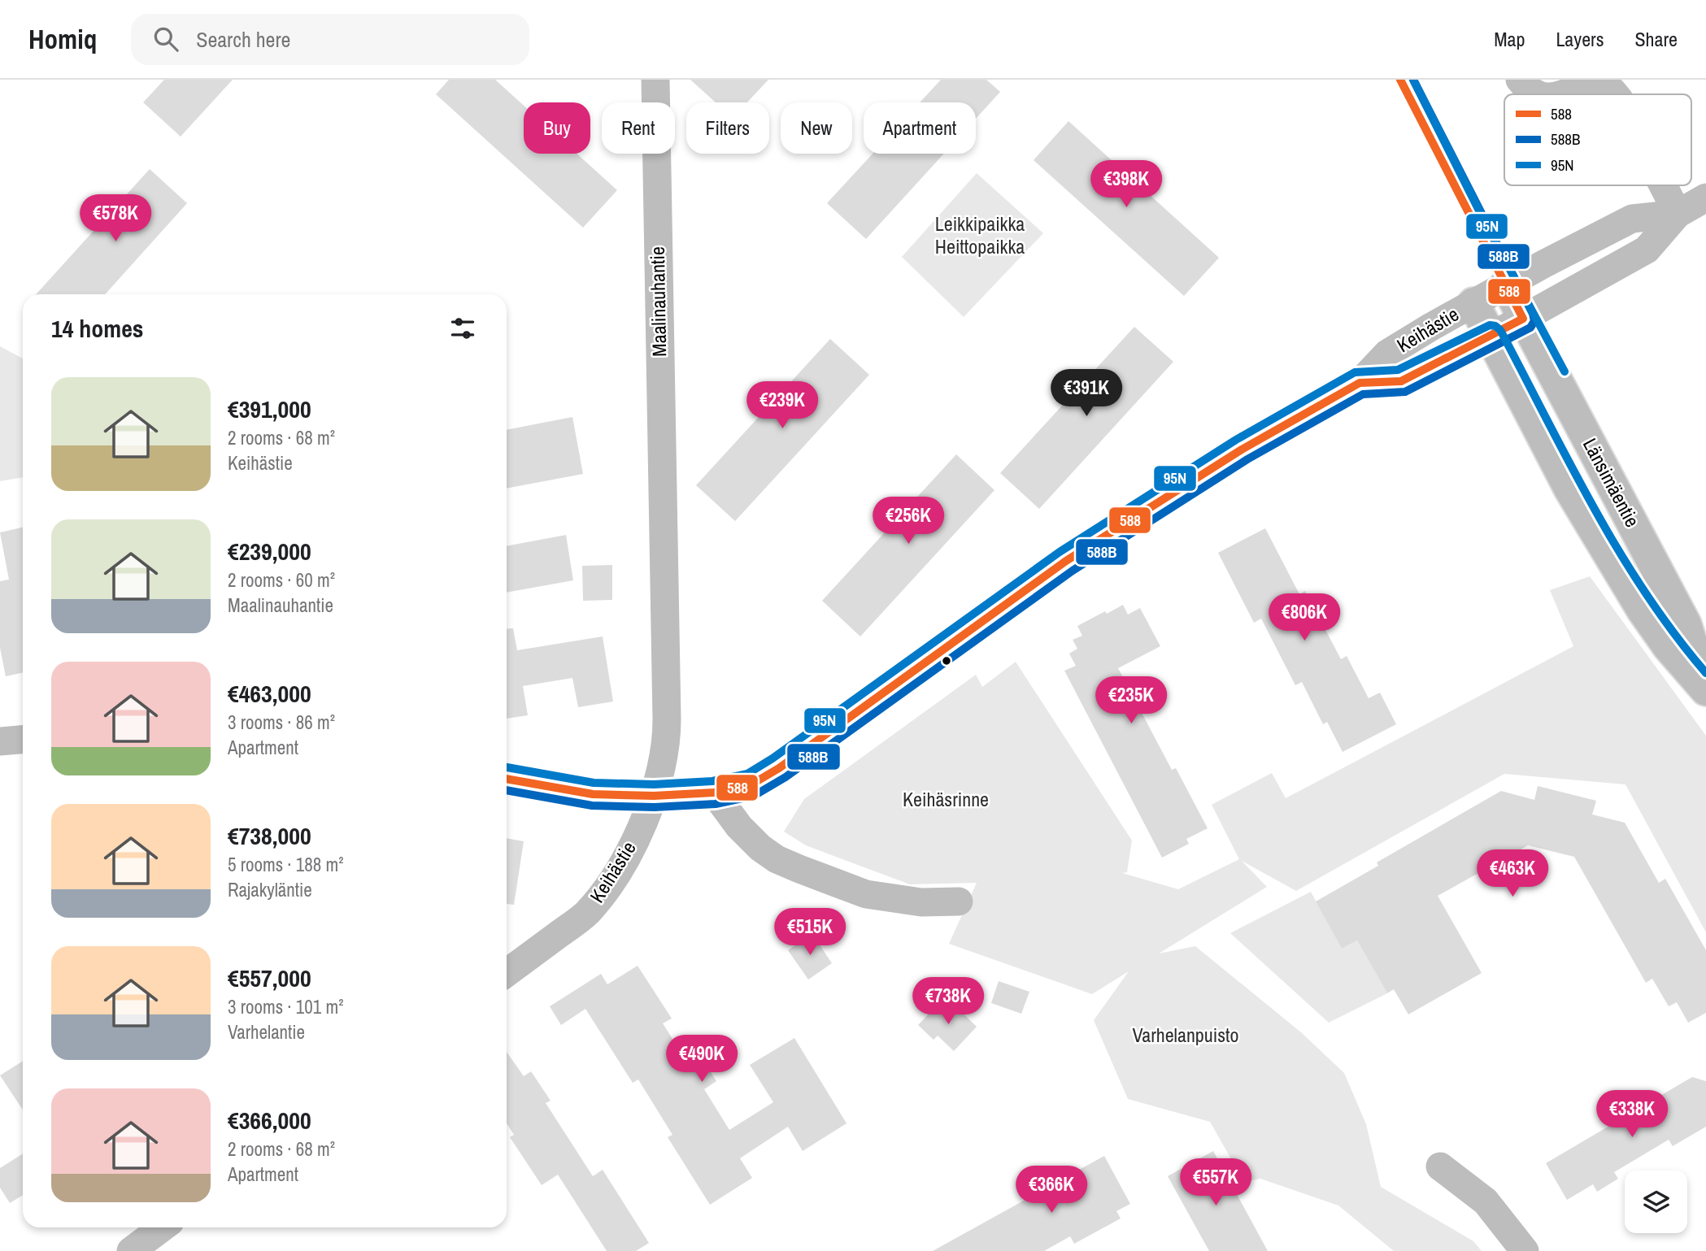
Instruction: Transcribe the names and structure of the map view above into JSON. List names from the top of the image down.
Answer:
{
  "streets": {
    "main road": ["Länsimäentie"],
    "street": ["Maalinauhantie", "Keihästie"]
  },
  "crossings": [
    ["Maalinauhantie", "Keihästie"],
    ["Keihästie", "Länsimäentie"]
  ],
  "parks": ["Leikkipaikka Heittopaikka", "Keihäsrinne", "Varhelanpuisto"],
  "lines": ["transit line 588", "transit line 588B", "transit line 95N"],
  "legend": ["588", "588B", "95N"],
  "page": {
    "header": "Homiq",
    "search": "Search here",
    "nav": ["Map", "Layers", "Share"],
    "chip": [
      "Buy",
      "Rent",
      "Filters",
      "New",
      "Apartment"
    ],
    "price": [
      "€398K",
      "€578K",
      "€391K",
      "€239K",
      "€256K",
      "€806K",
      "€235K",
      "€463K",
      "€515K",
      "€738K",
      "€490K",
      "€338K",
      "€557K",
      "€366K"
    ],
    "heading": "14 homes",
    "list": [
      {
        "name": "€391,000",
        "note": "2 rooms · 68 m² · Keihästie"
      },
      {
        "name": "€239,000",
        "note": "2 rooms · 60 m² · Maalinauhantie"
      },
      {
        "name": "€463,000",
        "note": "3 rooms · 86 m² · Apartment"
      },
      {
        "name": "€738,000",
        "note": "5 rooms · 188 m² · Rajakyläntie"
      },
      {
        "name": "€557,000",
        "note": "3 rooms · 101 m² · Varhelantie"
      },
      {
        "name": "€366,000",
        "note": "2 rooms · 68 m² · Apartment"
      }
    ]
  }
}
